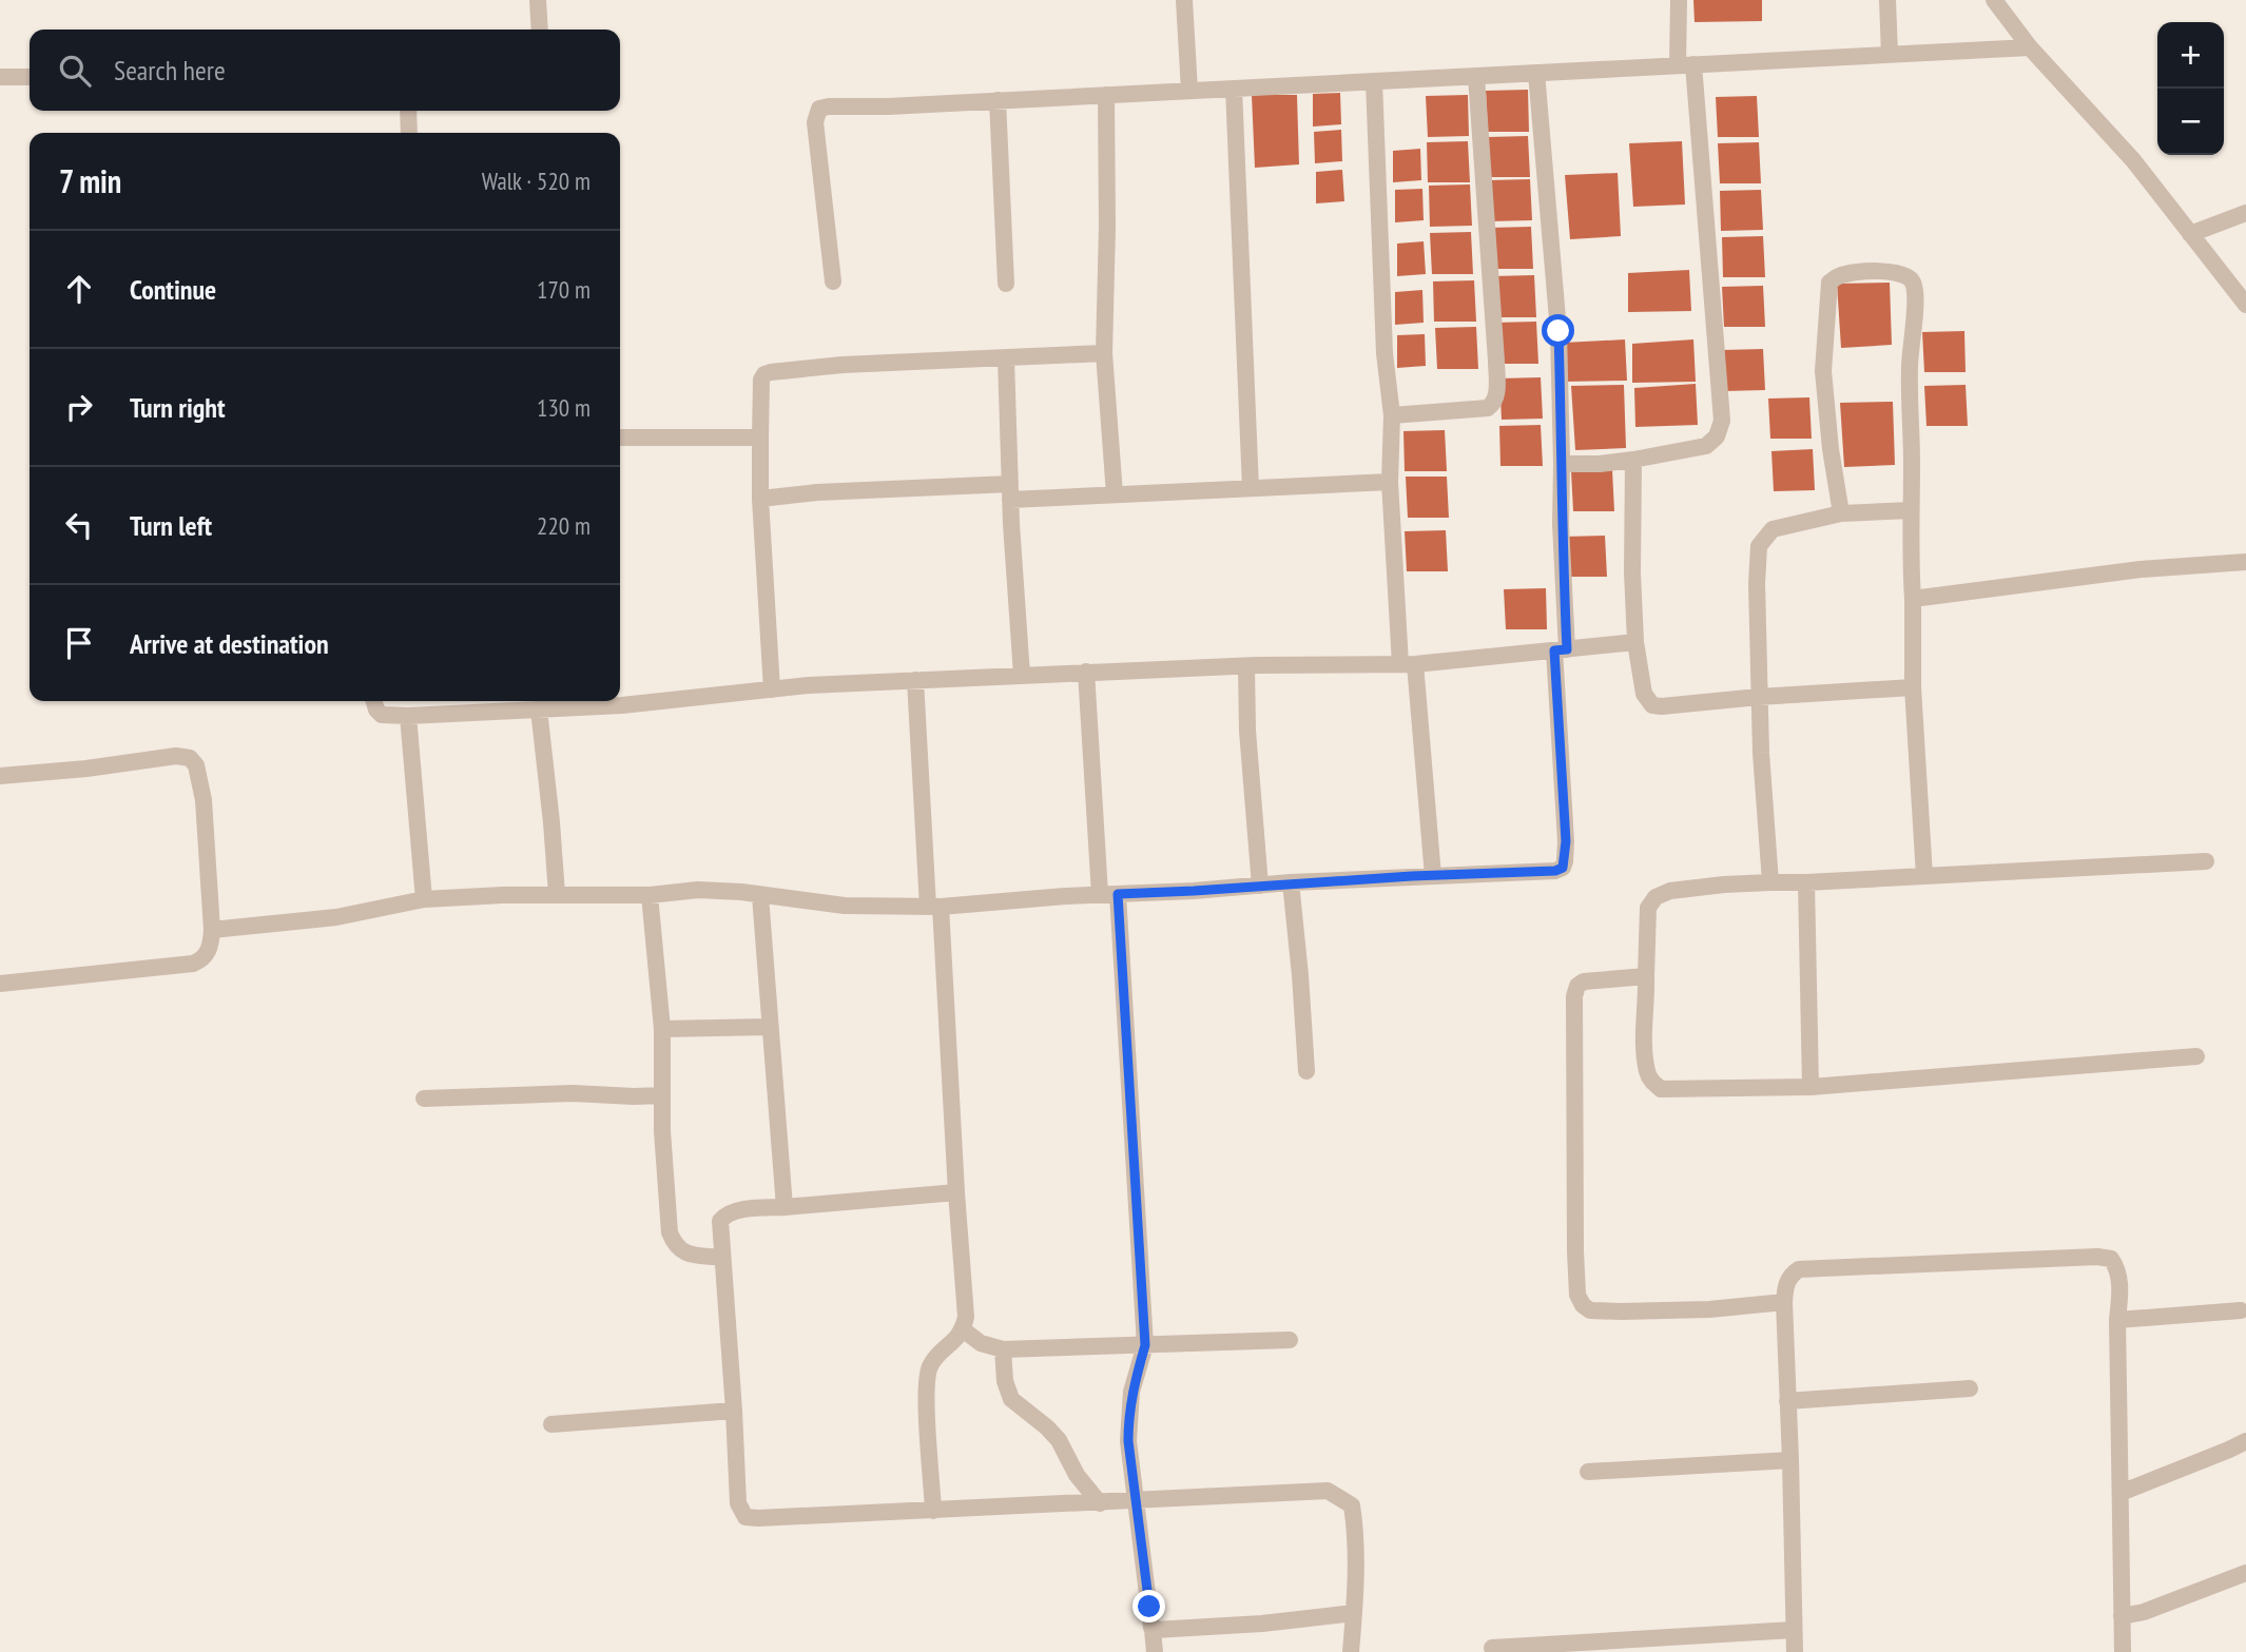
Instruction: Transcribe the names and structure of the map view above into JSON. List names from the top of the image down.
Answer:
{
  "page": {
    "map_buttons": ["+", "−"],
    "search": "Search here",
    "heading": ["7 min", "Walk · 520 m"],
    "list": [
      ["Continue", "170 m"],
      ["Turn right", "130 m"],
      ["Turn left", "220 m"],
      "Arrive at destination"
    ]
  }
}
